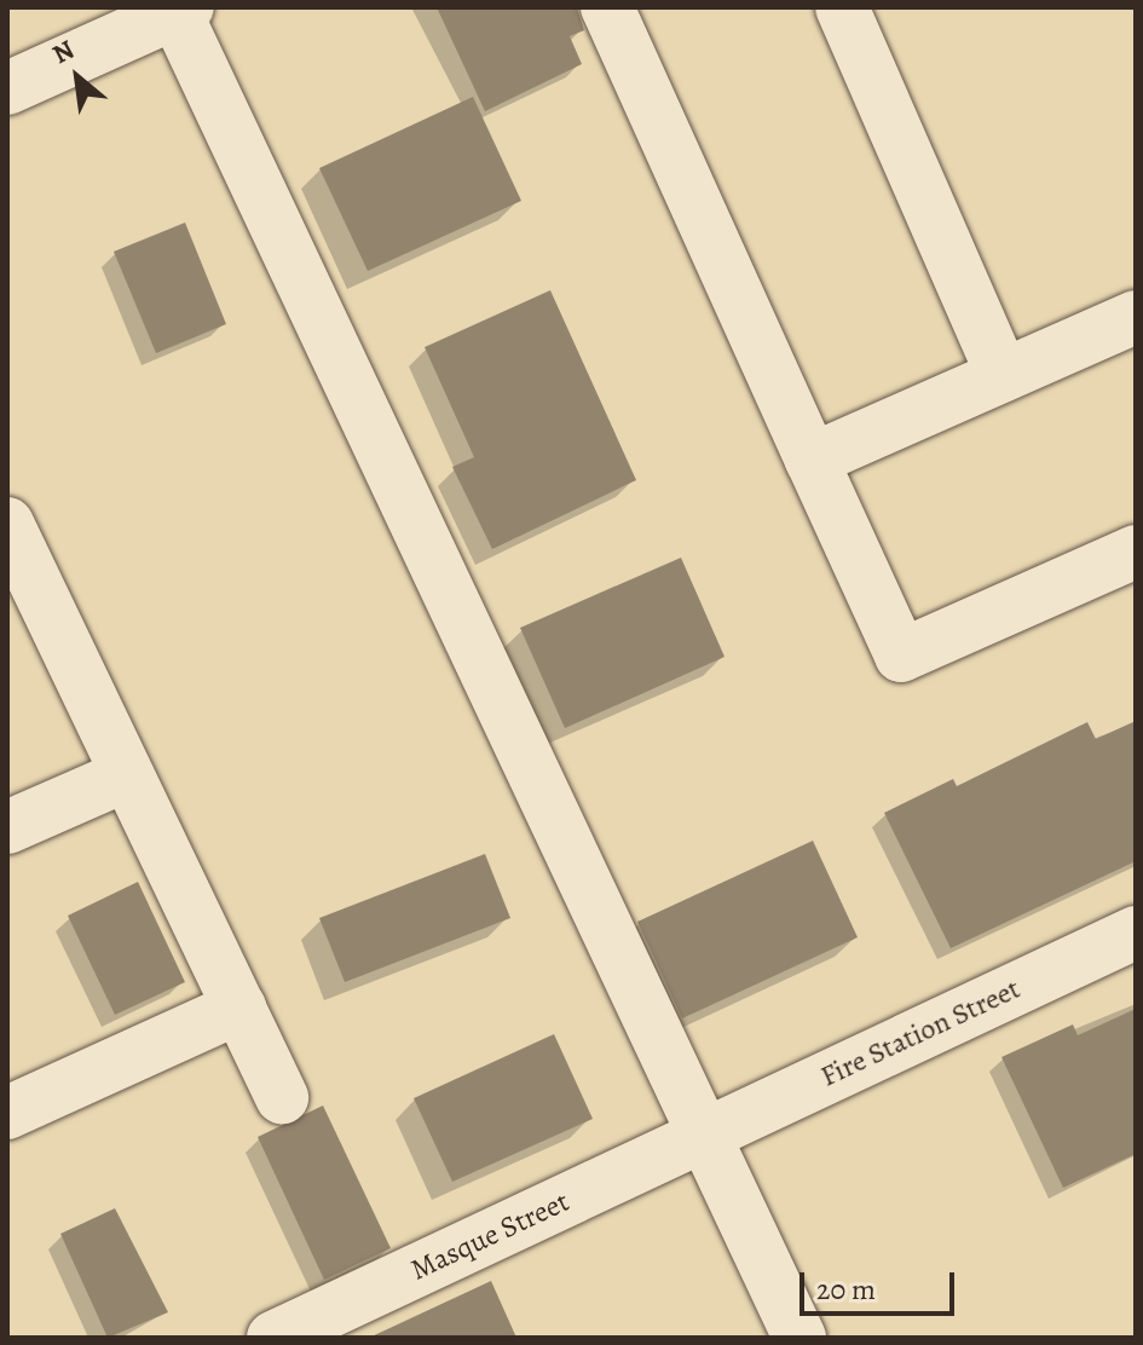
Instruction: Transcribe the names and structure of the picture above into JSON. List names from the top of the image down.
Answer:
{
  "streets": {
    "street": ["Fire Station Street", "Masque Street"]
  },
  "crossings": [
    ["Fire Station Street", "Masque Street"]
  ],
  "scale_bar": "20 m",
  "north": "top left"
}
